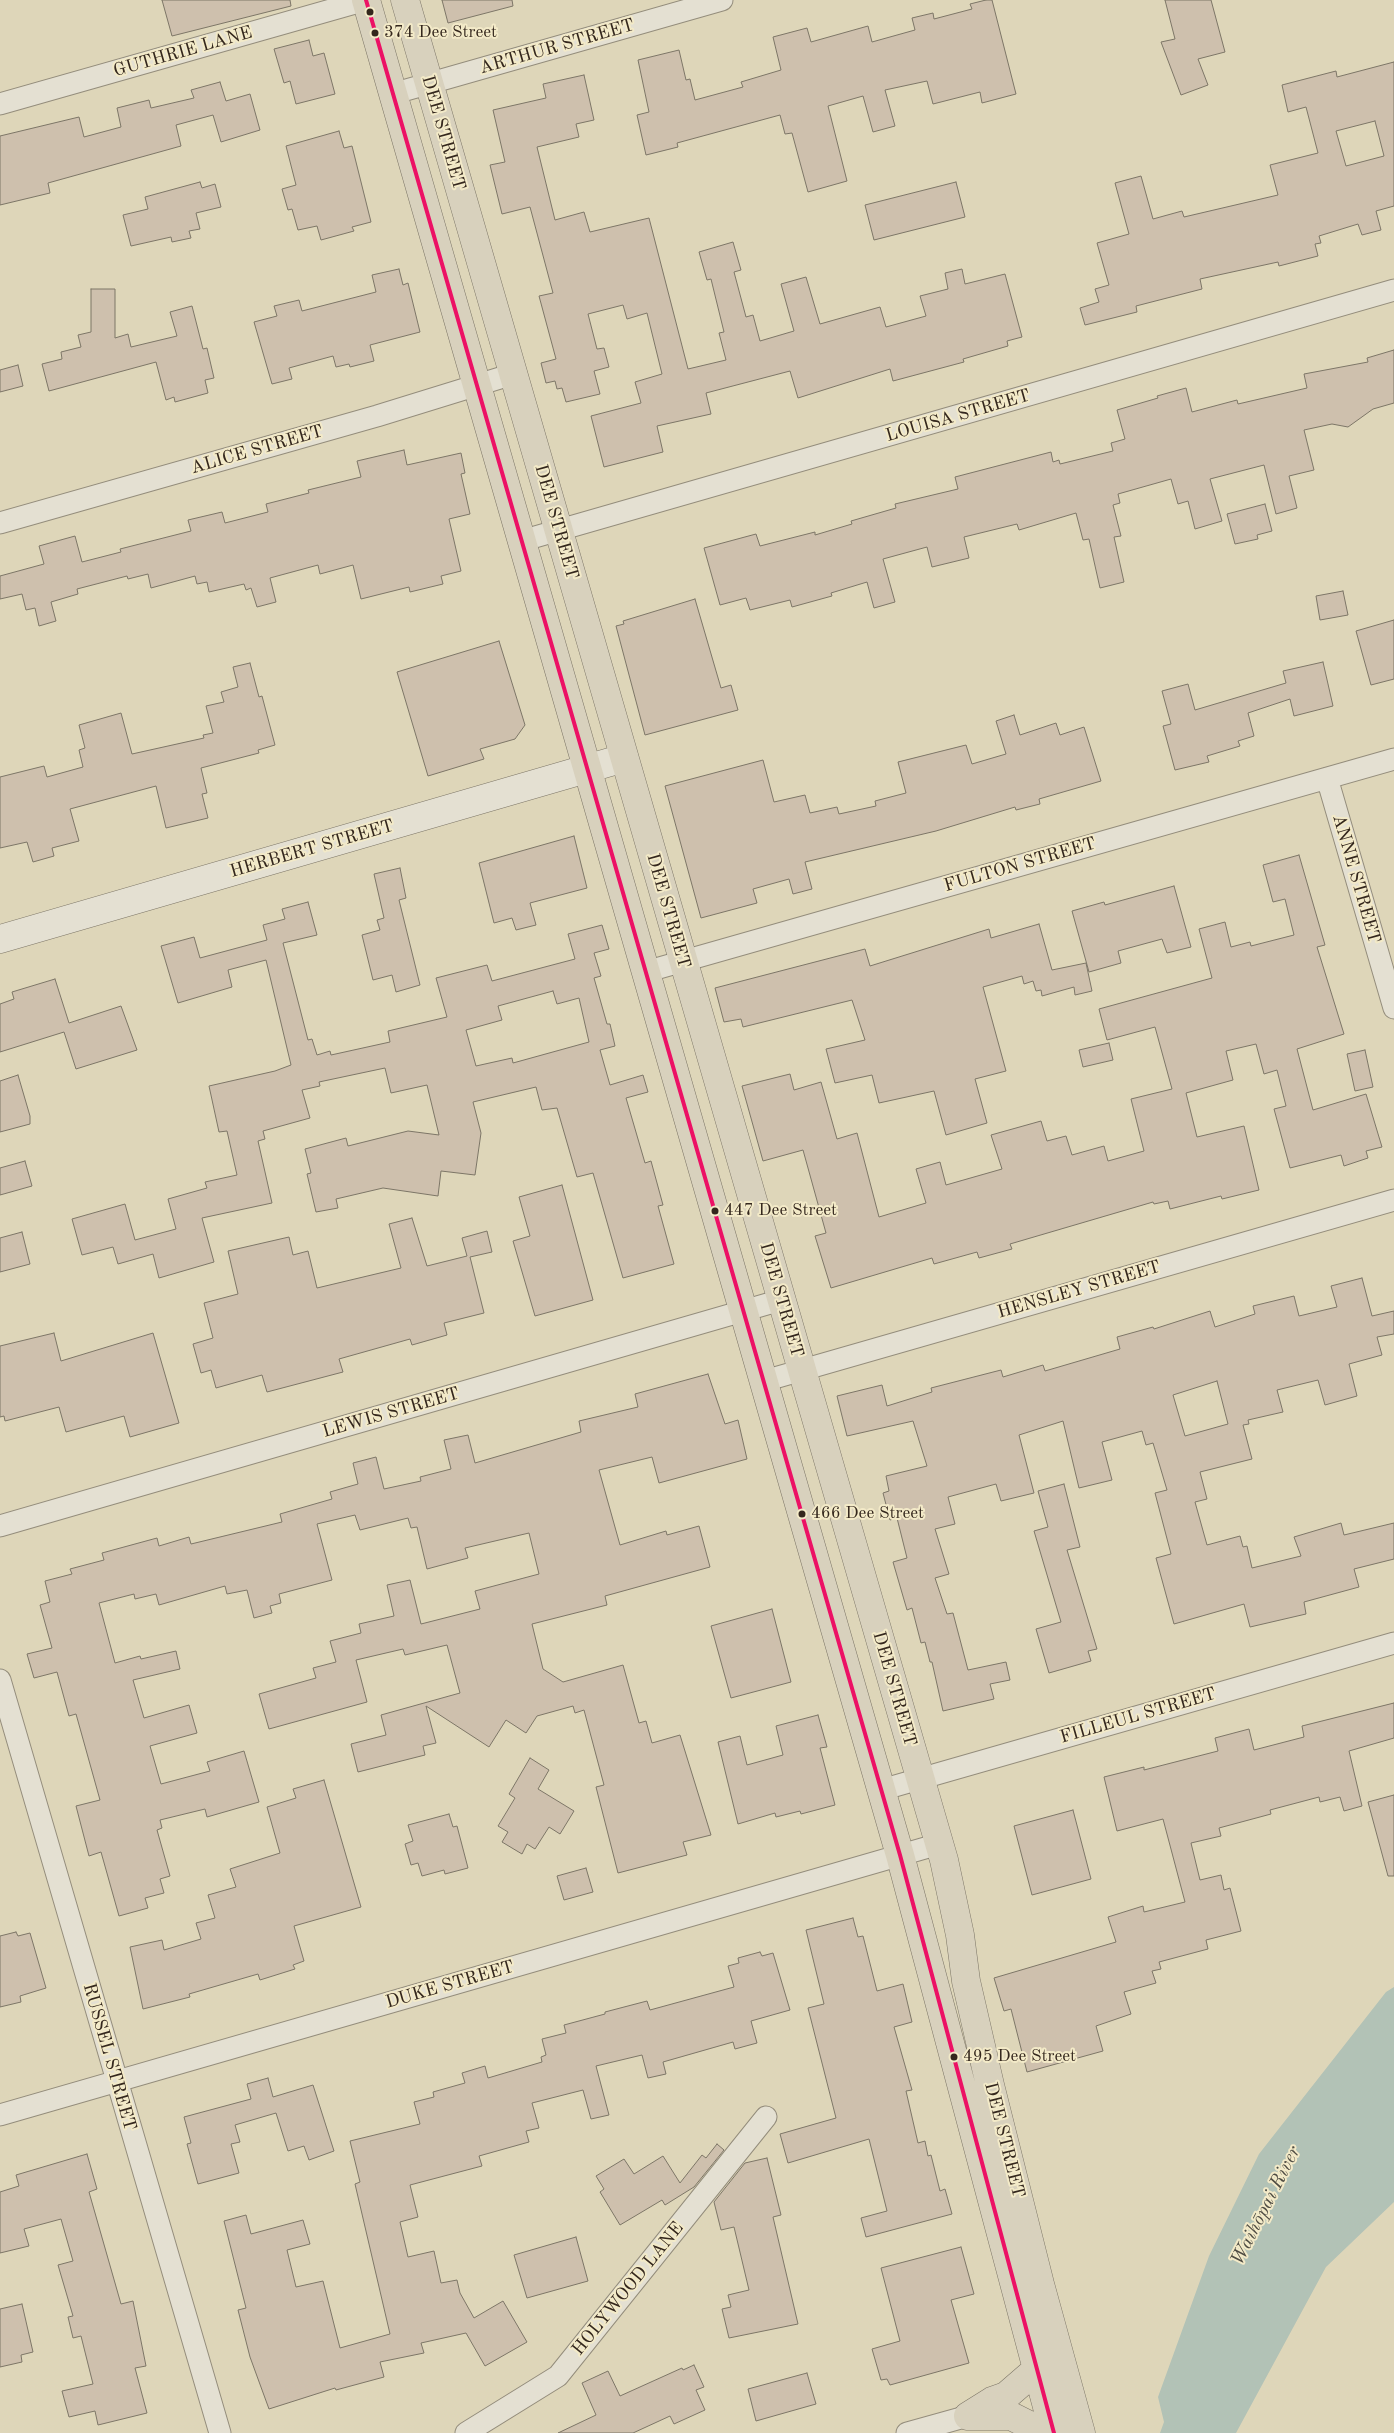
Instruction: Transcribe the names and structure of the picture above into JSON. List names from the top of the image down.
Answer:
{
  "streets": {
    "main road": ["DEE STREET", "HERBERT STREET"],
    "street": [
      "ARTHUR STREET",
      "GUTHRIE LANE",
      "LOUISA STREET",
      "ALICE STREET",
      "FULTON STREET",
      "ANNE STREET",
      "HENSLEY STREET",
      "LEWIS STREET",
      "FILLEUL STREET",
      "DUKE STREET",
      "RUSSEL STREET",
      "HOLYWOOD LANE"
    ]
  },
  "crossings": [
    ["ARTHUR STREET", "DEE STREET"],
    ["GUTHRIE LANE", "DEE STREET"],
    ["DEE STREET", "LOUISA STREET"],
    ["DEE STREET", "ALICE STREET"],
    ["DEE STREET", "HERBERT STREET"],
    ["DEE STREET", "FULTON STREET"],
    ["DEE STREET", "HENSLEY STREET"],
    ["DEE STREET", "LEWIS STREET"],
    ["DEE STREET", "FILLEUL STREET"],
    ["DEE STREET", "DUKE STREET"],
    ["FULTON STREET", "ANNE STREET"],
    ["DUKE STREET", "RUSSEL STREET"]
  ],
  "water": ["Waihōpai River"],
  "places": [
    "374 Dee Street",
    "447 Dee Street",
    "466 Dee Street",
    "495 Dee Street"
  ]
}
